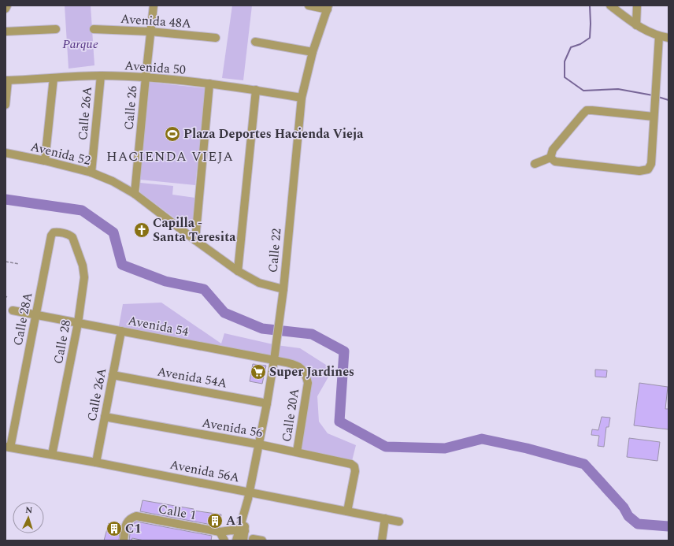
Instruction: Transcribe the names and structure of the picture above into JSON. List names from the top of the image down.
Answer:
{
  "streets": {
    "street": [
      "Avenida 48A",
      "Avenida 50",
      "Calle 26",
      "Calle 26A",
      "Avenida 52",
      "Calle 22",
      "Calle 28A",
      "Avenida 54",
      "Calle 28",
      "Avenida 54A",
      "Calle 20A",
      "Avenida 56",
      "Avenida 56A",
      "Calle 1"
    ]
  },
  "crossings": [
    ["Avenida 48A", "Calle 26"],
    ["Avenida 50", "Calle 26"],
    ["Avenida 50", "Calle 26A"],
    ["Avenida 50", "Calle 22"],
    ["Calle 26", "Avenida 52"],
    ["Calle 26A", "Avenida 52"],
    ["Calle 26A", "Avenida 54"],
    ["Calle 26A", "Avenida 54A"],
    ["Calle 26A", "Avenida 56"],
    ["Calle 26A", "Avenida 56A"],
    ["Avenida 52", "Calle 22"],
    ["Calle 22", "Avenida 54"],
    ["Calle 22", "Avenida 54A"],
    ["Calle 22", "Avenida 56"],
    ["Calle 22", "Avenida 56A"],
    ["Calle 22", "Calle 1"],
    ["Calle 28A", "Avenida 54"],
    ["Calle 28A", "Calle 28"],
    ["Calle 28A", "Avenida 56A"],
    ["Avenida 54", "Calle 28"],
    ["Avenida 54", "Calle 20A"],
    ["Calle 28", "Avenida 56A"],
    ["Calle 20A", "Avenida 56"],
    ["Avenida 56", "Avenida 56A"]
  ],
  "districts": ["HACIENDA VIEJA"],
  "parks": ["Parque"],
  "places": {
    "sports": ["Plaza Deportes Hacienda Vieja"],
    "church": ["Capilla - Santa Teresita"],
    "supermarket": ["Super Jardines"],
    "building": ["A1", "C1"]
  },
  "north": "top"
}
